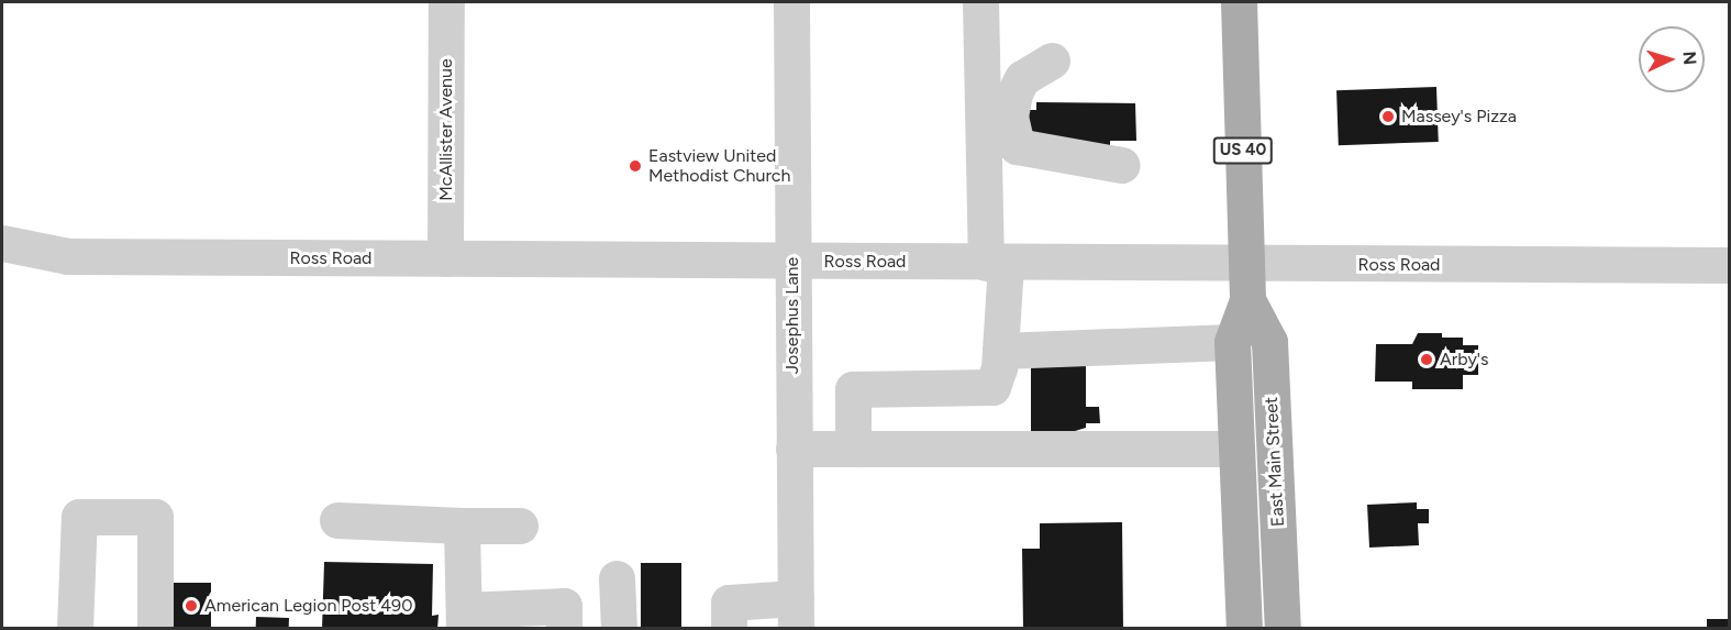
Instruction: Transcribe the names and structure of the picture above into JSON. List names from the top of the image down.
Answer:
{
  "streets": {
    "main road": ["US 40", "East Main Street"],
    "street": ["McAllister Avenue", "Ross Road", "Josephus Lane"]
  },
  "crossings": [
    ["McAllister Avenue", "Ross Road"],
    ["Ross Road", "Josephus Lane"],
    ["Ross Road", "East Main Street"]
  ],
  "places": [
    "Massey's Pizza",
    "Eastview United Methodist Church",
    "Arby's",
    "American Legion Post 490"
  ],
  "north": "right"
}
